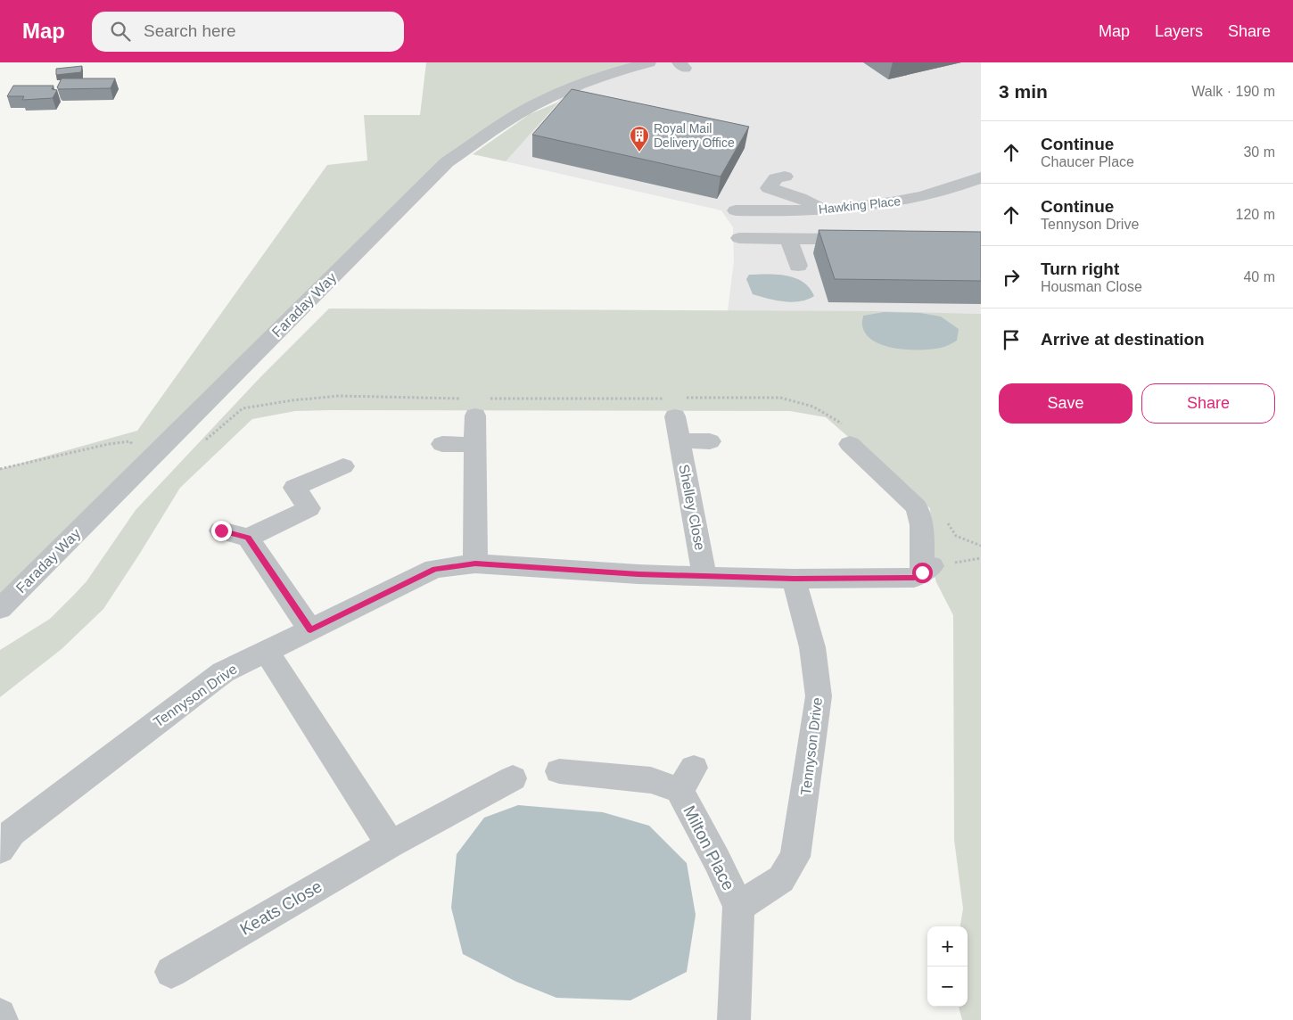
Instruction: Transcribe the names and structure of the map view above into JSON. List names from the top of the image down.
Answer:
{
  "streets": {
    "street": [
      "Hawking Place",
      "Faraday Way",
      "Shelley Close",
      "Tennyson Drive",
      "Milton Place",
      "Keats Close"
    ]
  },
  "crossings": [
    ["Shelley Close", "Tennyson Drive"],
    ["Tennyson Drive", "Milton Place"]
  ],
  "places": {
    "building": ["Royal Mail Delivery Office"]
  },
  "page": {
    "header": "Map",
    "search": "Search here",
    "nav": ["Map", "Layers", "Share"],
    "heading": ["3 min", "Walk · 190 m"],
    "list": [
      ["Continue", "Chaucer Place", "30 m"],
      ["Continue", "Tennyson Drive", "120 m"],
      ["Turn right", "Housman Close", "40 m"],
      "Arrive at destination"
    ],
    "buttons": ["Save", "Share"],
    "map_buttons": ["+", "−"]
  }
}
